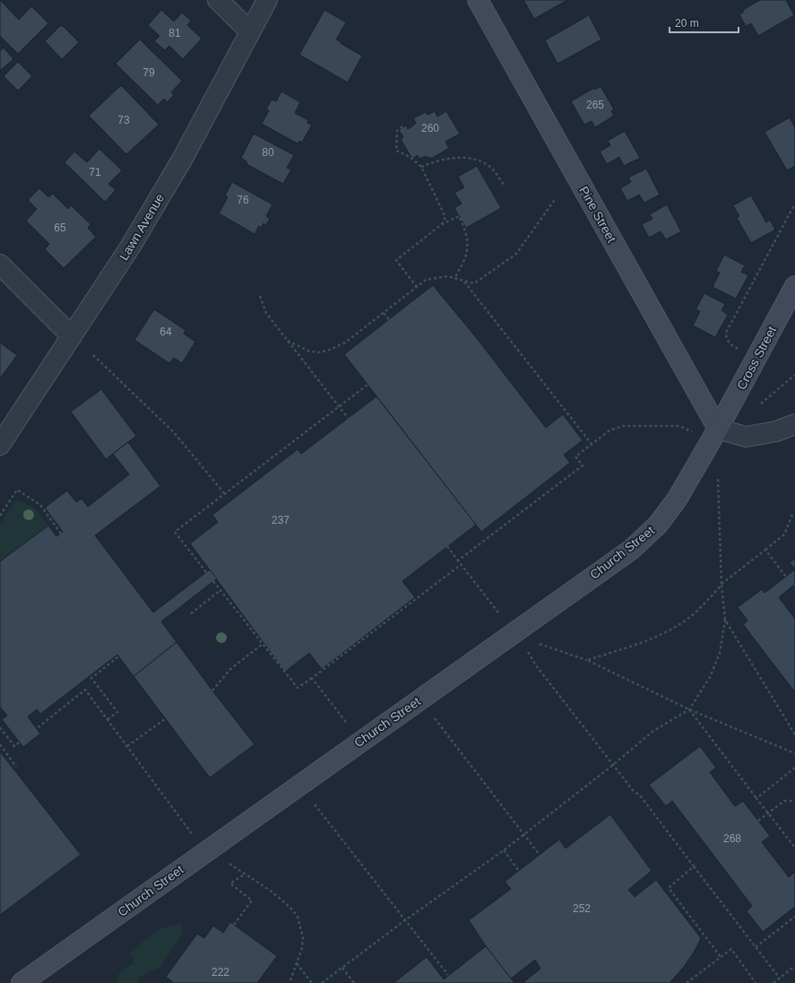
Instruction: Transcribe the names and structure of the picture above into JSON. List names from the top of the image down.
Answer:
{
  "streets": {
    "street": [
      "Pine Street",
      "Lawn Avenue",
      "Cross Street",
      "Church Street"
    ]
  },
  "crossings": [
    ["Pine Street", "Cross Street"],
    ["Pine Street", "Church Street"],
    ["Cross Street", "Church Street"]
  ],
  "house_numbers": [
    "81",
    "79",
    "265",
    "73",
    "260",
    "80",
    "71",
    "76",
    "65",
    "64",
    "237",
    "268",
    "252",
    "222"
  ],
  "scale_bar": "20 m"
}
